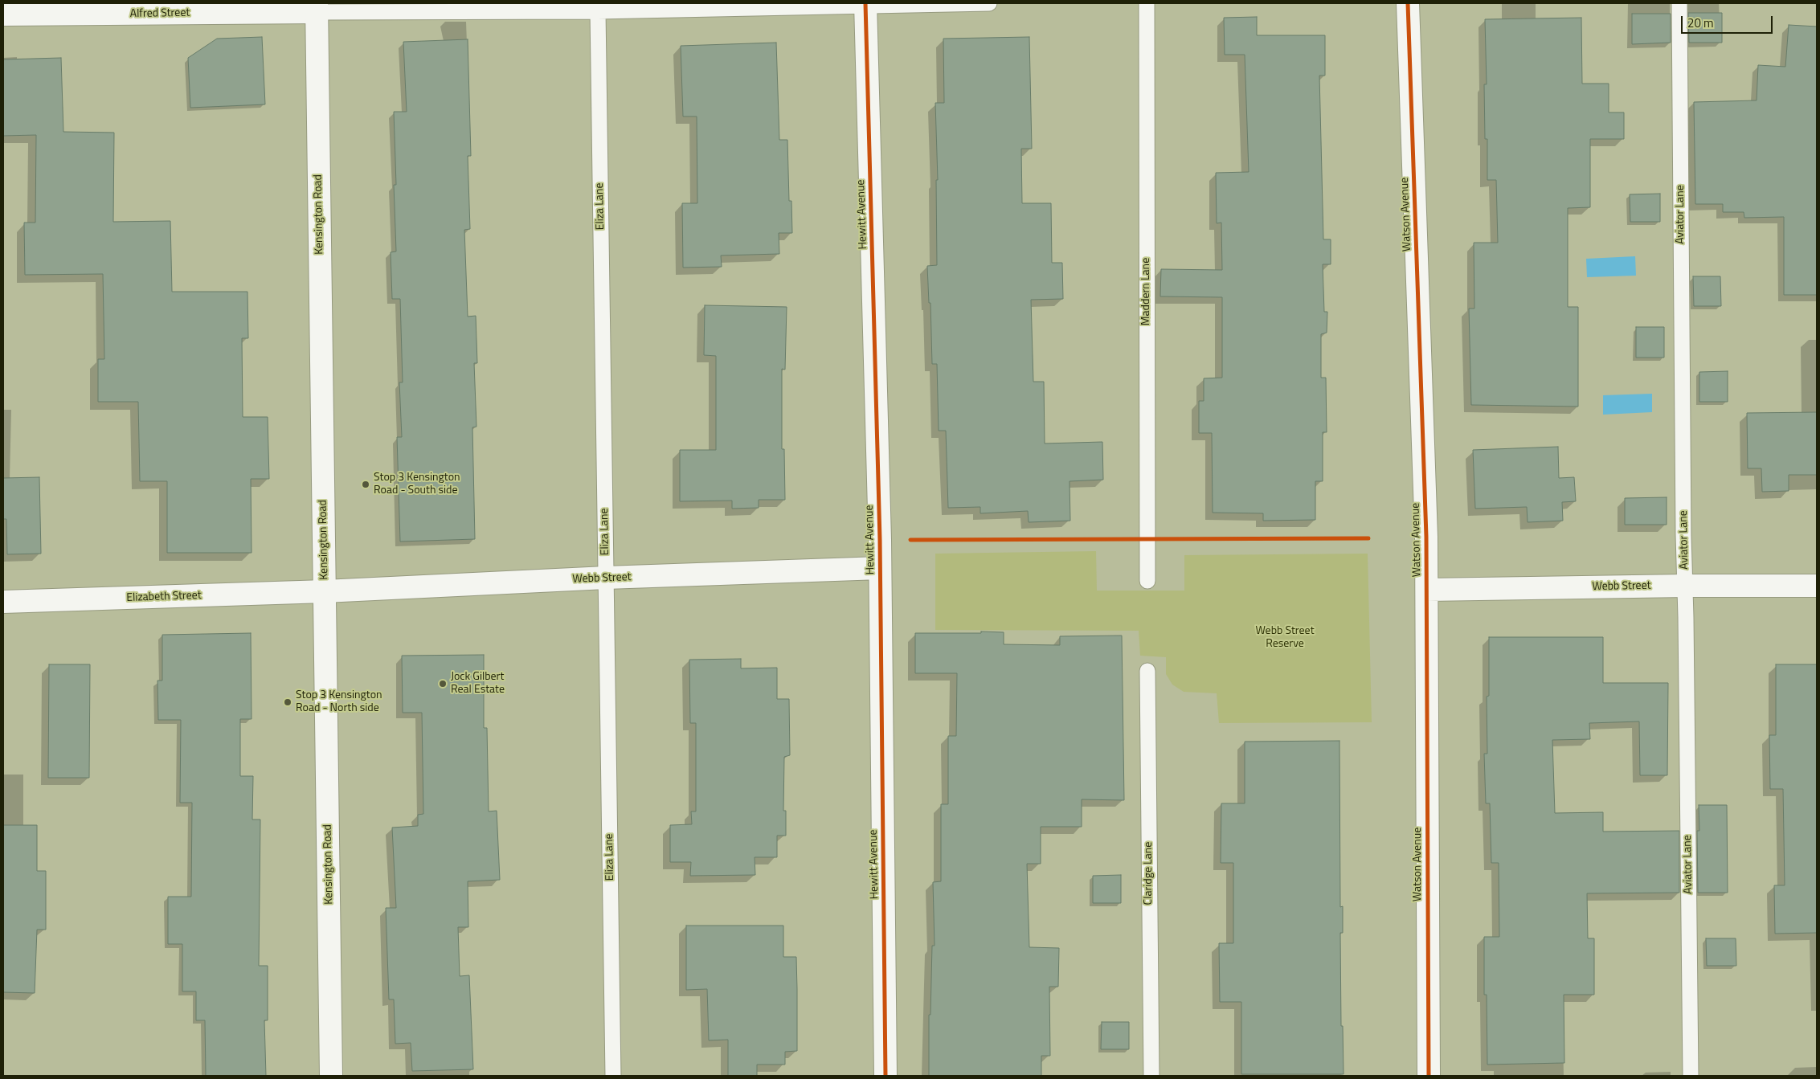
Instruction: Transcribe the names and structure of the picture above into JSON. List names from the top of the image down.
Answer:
{
  "streets": {
    "street": [
      "Alfred Street",
      "Kensington Road",
      "Hewitt Avenue",
      "Watson Avenue",
      "Webb Street",
      "Elizabeth Street"
    ],
    "lane": [
      "Eliza Lane",
      "Aviator Lane",
      "Maddern Lane",
      "Claridge Lane"
    ]
  },
  "crossings": [
    ["Alfred Street", "Kensington Road"],
    ["Eliza Lane", "Webb Street"],
    ["Kensington Road", "Webb Street"],
    ["Kensington Road", "Elizabeth Street"],
    ["Hewitt Avenue", "Webb Street"],
    ["Watson Avenue", "Webb Street"],
    ["Aviator Lane", "Webb Street"],
    ["Webb Street", "Elizabeth Street"]
  ],
  "parks": ["Webb Street Reserve"],
  "places": ["Stop 3 Kensington Road - South side", "Jock Gilbert Real Estate", "Stop 3 Kensington Road - North side"],
  "scale_bar": "20 m"
}
